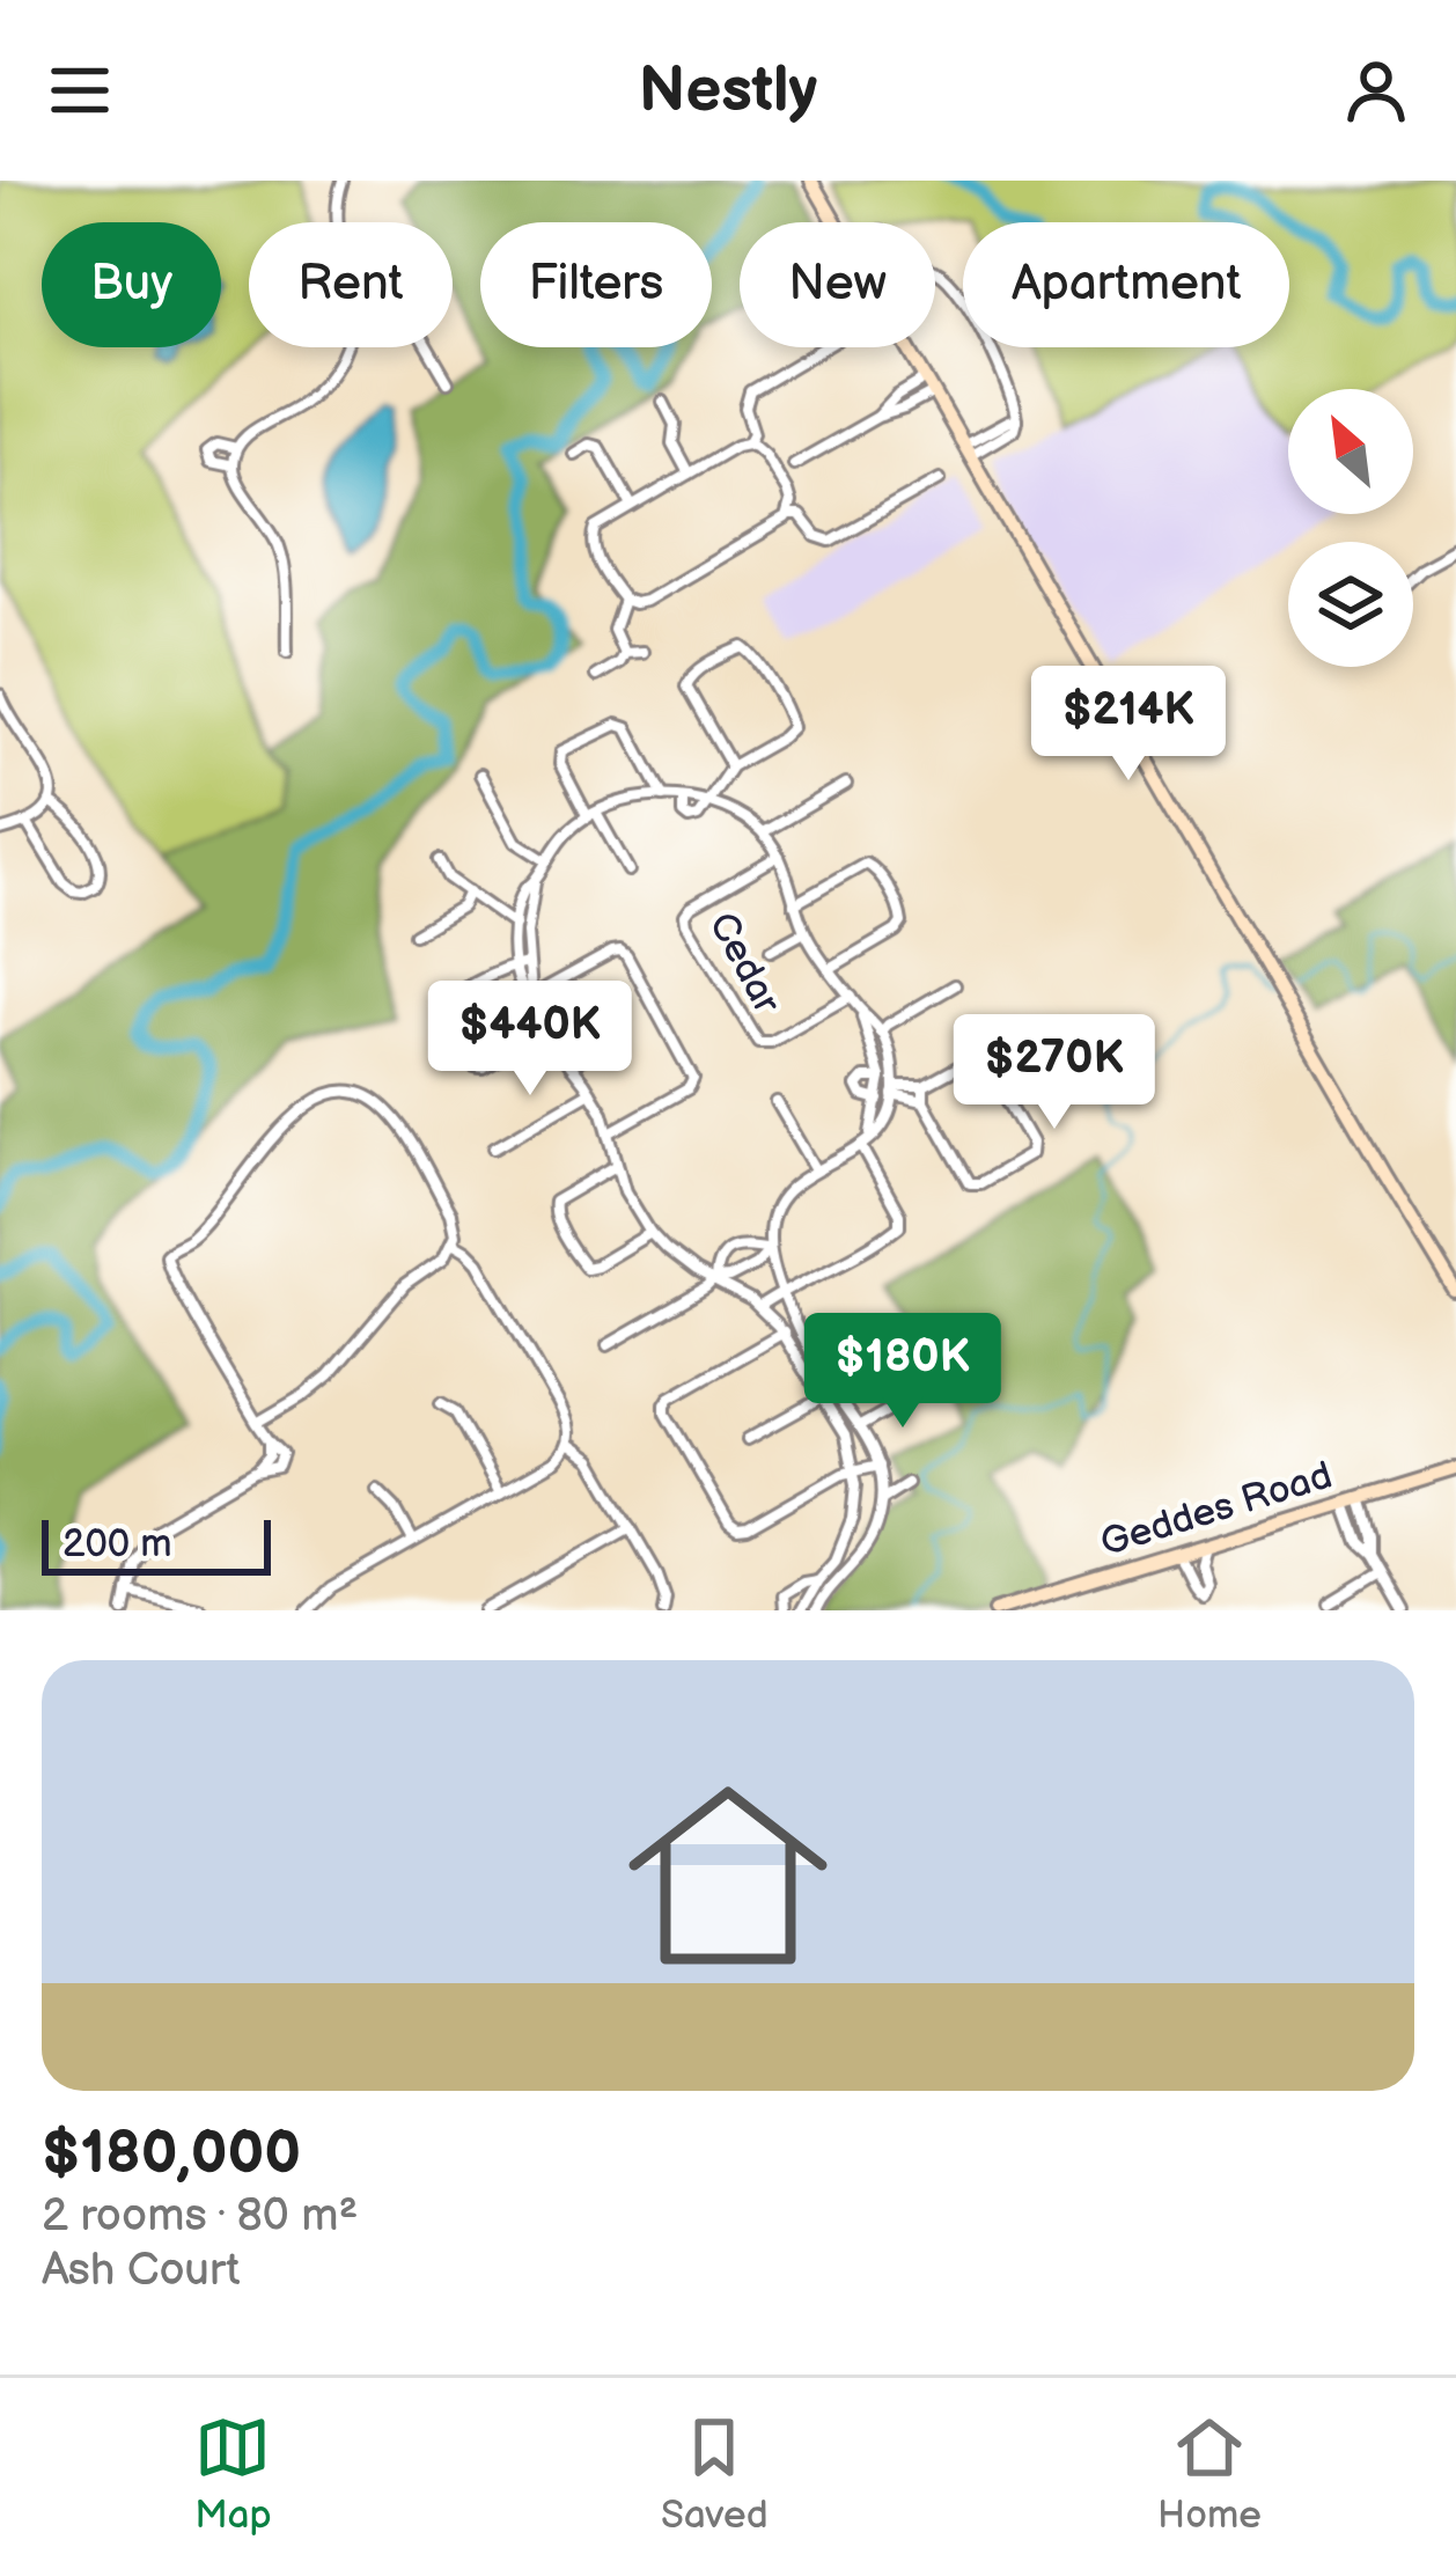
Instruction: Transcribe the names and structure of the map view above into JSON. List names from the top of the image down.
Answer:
{
  "streets": {
    "main road": ["Geddes Road"],
    "street": ["Cedar"]
  },
  "scale_bar": "200 m",
  "north": "top left",
  "page": {
    "header": "Nestly",
    "chip": [
      "Buy",
      "Rent",
      "Filters",
      "New",
      "Apartment"
    ],
    "price": [
      "$214K",
      "$440K",
      "$270K",
      "$180K"
    ],
    "scale": "200 m",
    "list": [
      {
        "name": "$180,000",
        "note": "2 rooms · 80 m² · Ash Court"
      }
    ],
    "tabs": ["Map", "Saved", "Home"]
  }
}
